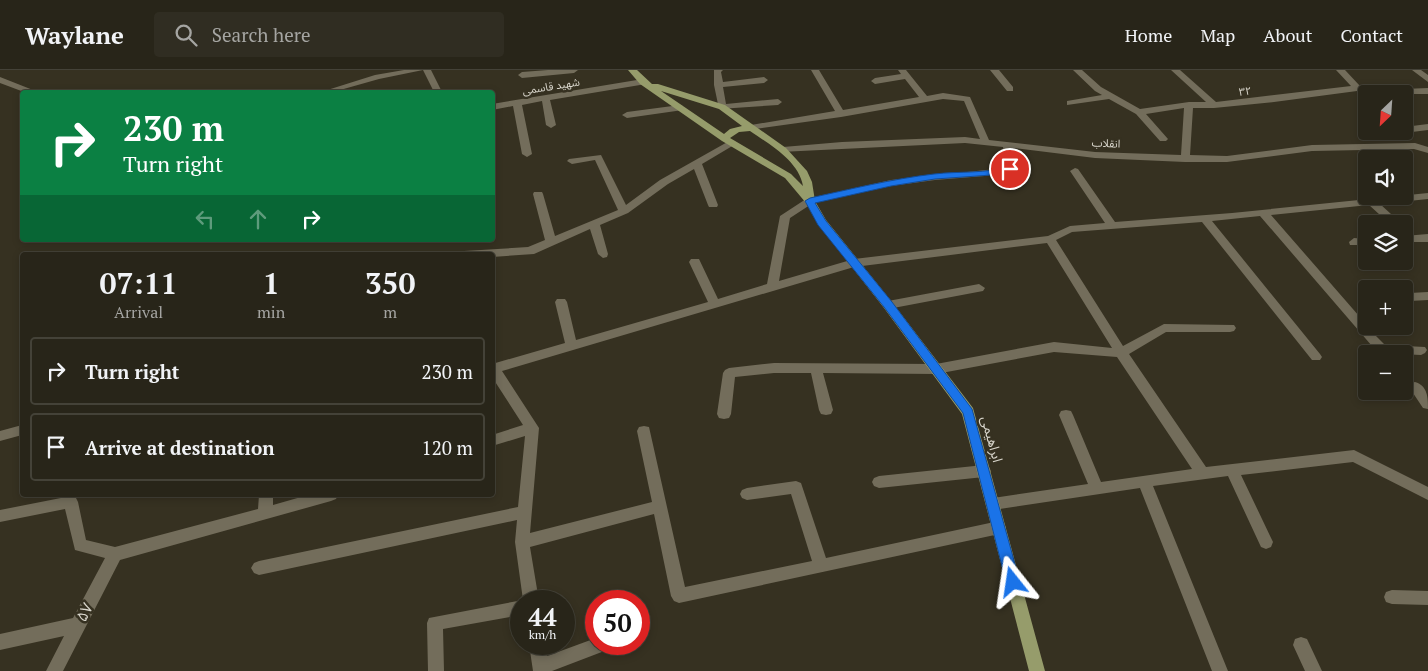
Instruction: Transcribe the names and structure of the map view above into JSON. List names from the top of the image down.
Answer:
{
  "streets": {
    "main road": ["ابراهیمی"],
    "street": [
      "شهید قاسمی",
      "۳۲",
      "انقلاب",
      "۵۷"
    ]
  },
  "north": "bottom left",
  "page": {
    "header": "Waylane",
    "search": "Search here",
    "nav": [
      "Home",
      "Map",
      "About",
      "Contact"
    ],
    "map_buttons": ["+", "−"],
    "turn": ["230 m", "Turn right"],
    "eta": [
      "07:11",
      "Arrival",
      "1",
      "min",
      "350",
      "m"
    ],
    "list": [
      {
        "name": "Turn right",
        "value": "230 m"
      },
      {
        "name": "Arrive at destination",
        "value": "120 m"
      }
    ],
    "speed": "44 km/h",
    "limit": "50"
  }
}
